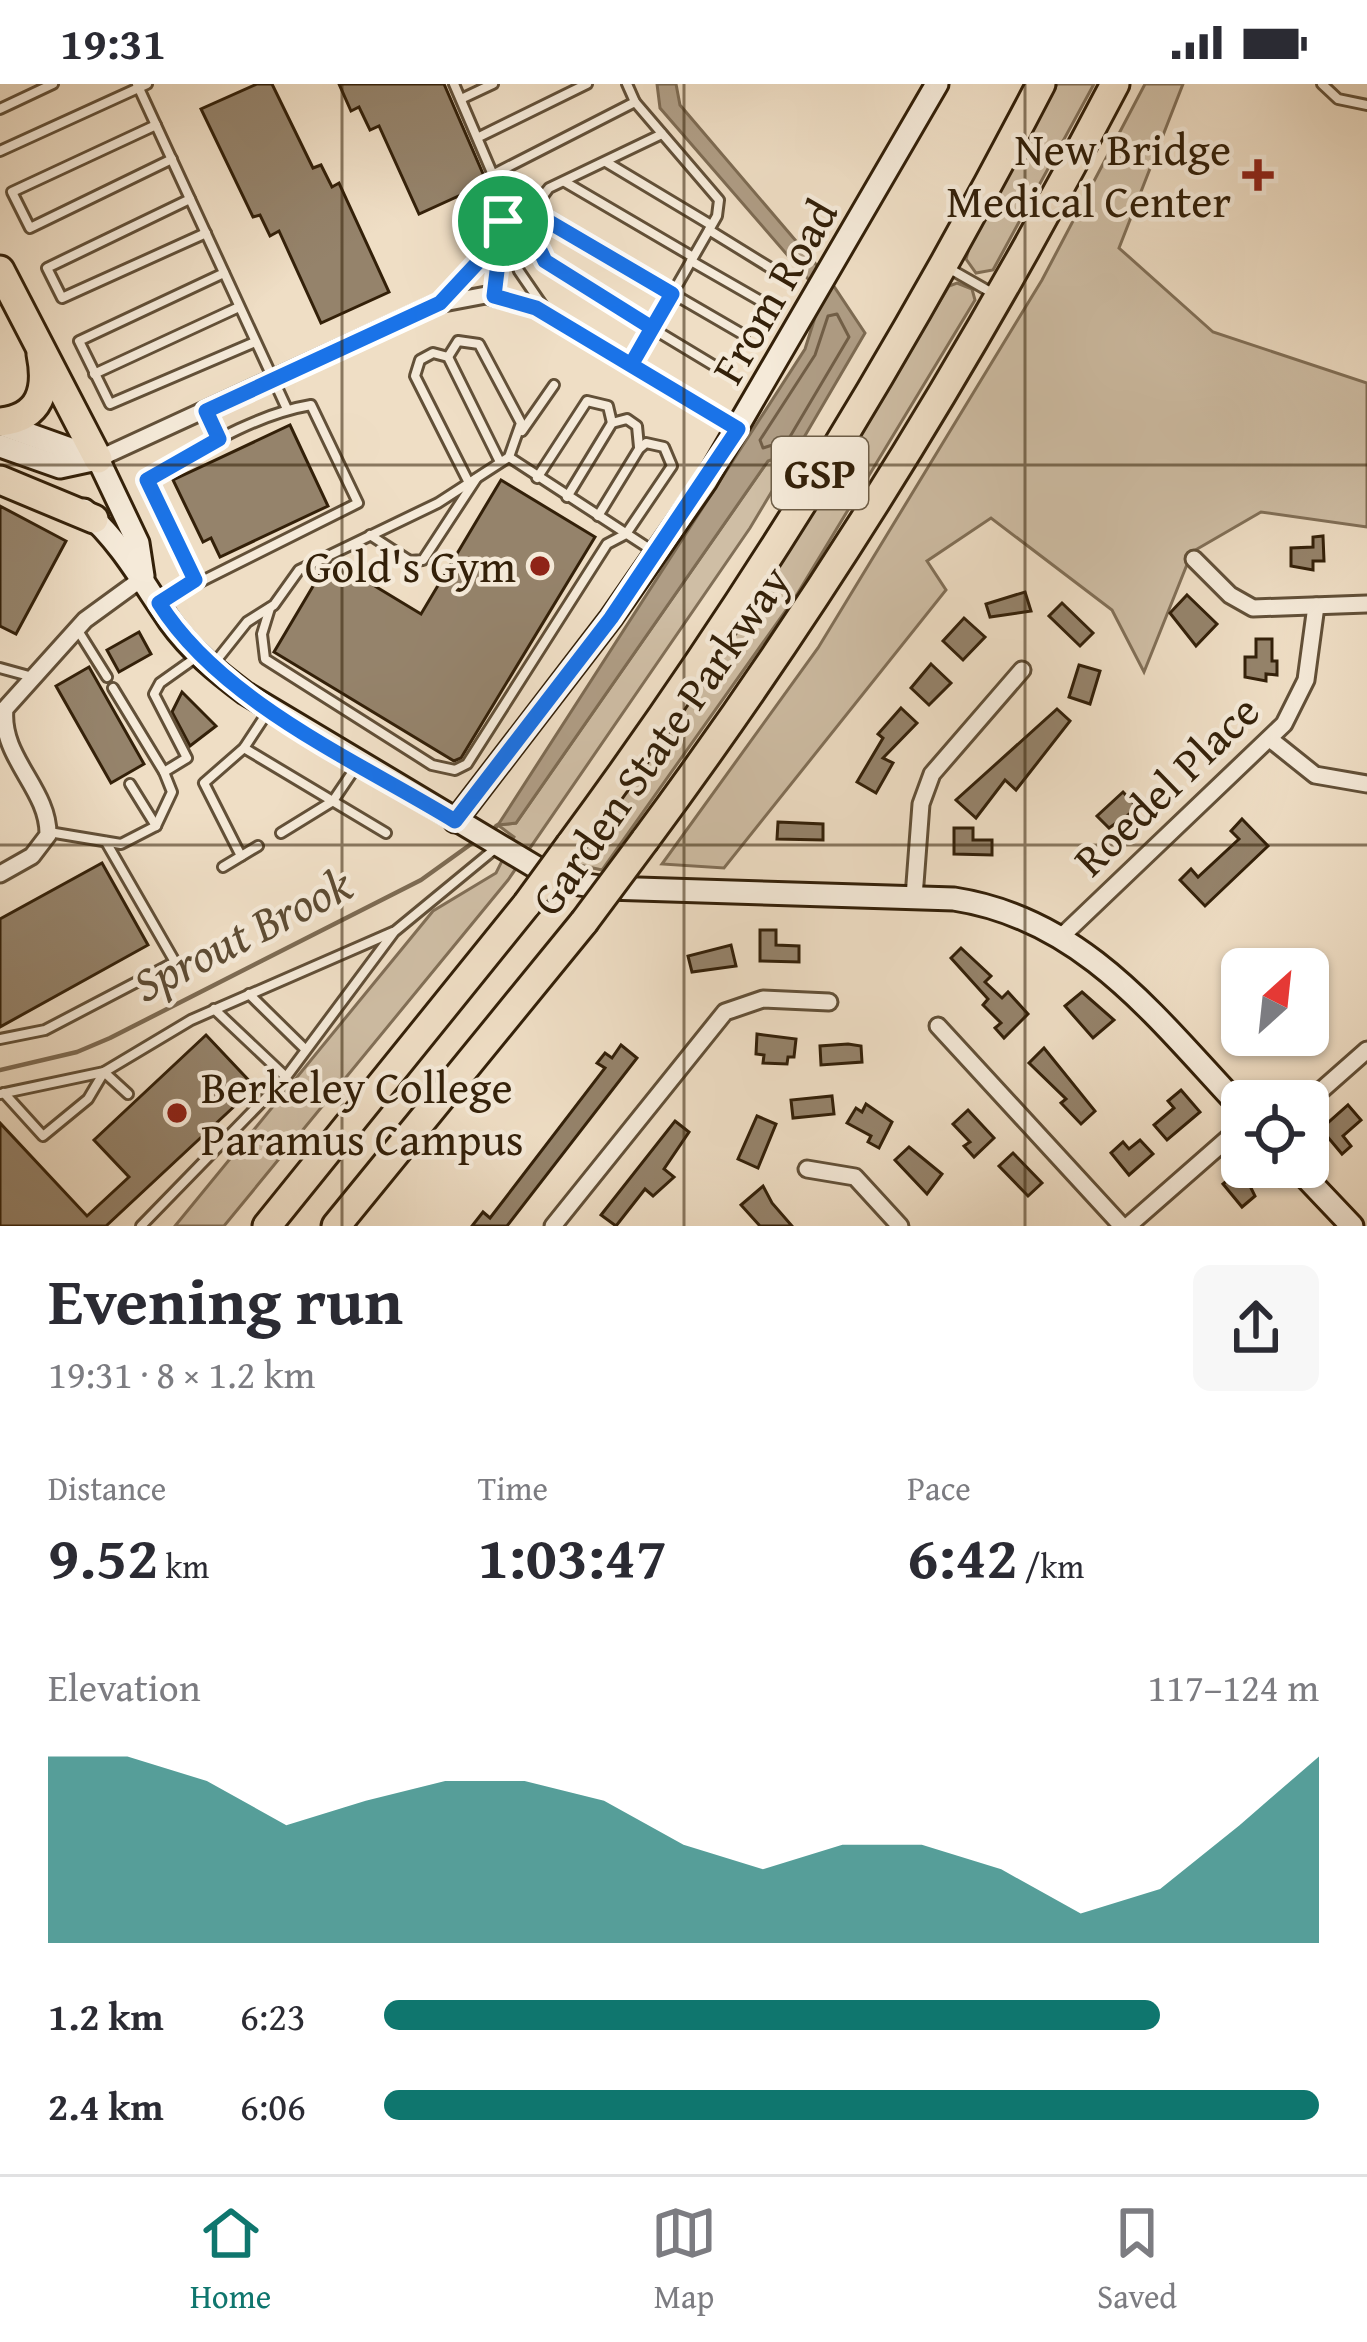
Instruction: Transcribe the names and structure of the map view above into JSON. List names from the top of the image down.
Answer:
{
  "streets": {
    "highway": ["GSP", "Garden State Parkway"],
    "street": ["From Road", "Roedel Place"]
  },
  "water": ["Sprout Brook"],
  "places": {
    "health": ["New Bridge Medical Center"],
    "other": ["Gold's Gym", "Berkeley College Paramus Campus"]
  },
  "north": "top right",
  "page": {
    "status": "19:31",
    "heading": ["Evening run", "19:31 · 8 × 1.2 km"],
    "stats": [
      ["Distance", "9.52 km"],
      ["Time", "1:03:47"],
      ["Pace", "6:42 /km"]
    ],
    "chart": ["Elevation", "117–124 m"],
    "list": [
      {
        "name": "1.2 km",
        "note": "6:23"
      },
      {
        "name": "2.4 km",
        "note": "6:06"
      }
    ],
    "tabs": ["Home", "Map", "Saved"]
  }
}
